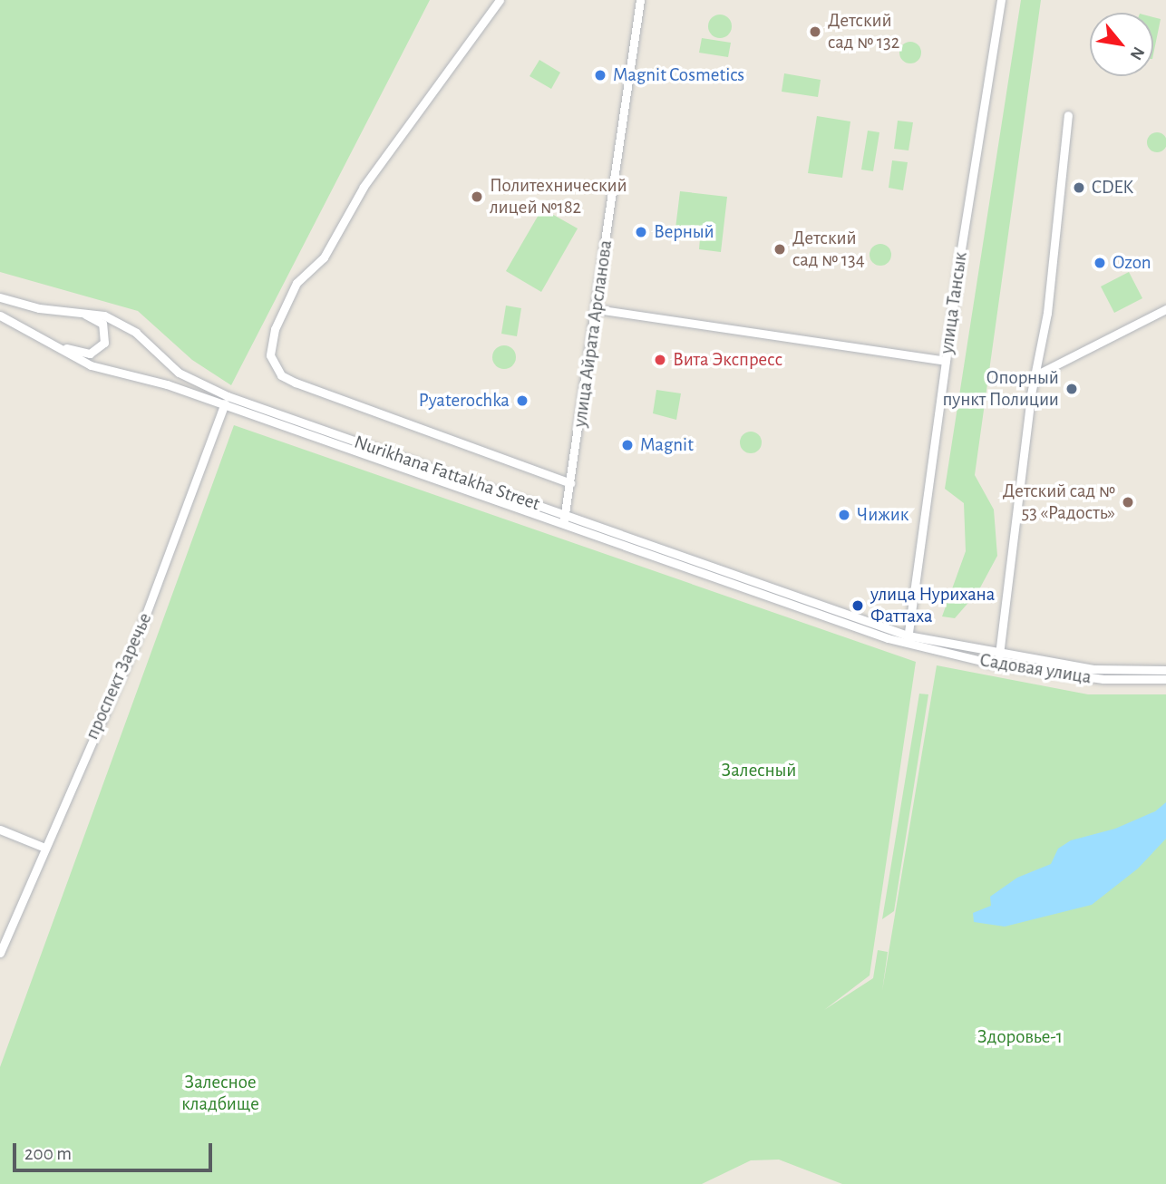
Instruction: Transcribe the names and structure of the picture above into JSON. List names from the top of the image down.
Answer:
{
  "streets": {
    "street": [
      "улица Тансык",
      "улица Айрата Арсланова",
      "Nurikhana Fattakha Street",
      "Садовая улица",
      "проспект Заречье"
    ]
  },
  "crossings": [
    ["улица Тансык", "Nurikhana Fattakha Street"],
    ["улица Тансык", "Садовая улица"],
    ["улица Айрата Арсланова", "Nurikhana Fattakha Street"],
    ["Nurikhana Fattakha Street", "Садовая улица"],
    ["Nurikhana Fattakha Street", "проспект Заречье"]
  ],
  "parks": ["Залесный", "Здоровье-1", "Залесное кладбище"],
  "places": [
    "Детский сад № 132",
    "Magnit Cosmetics",
    "CDEK",
    "Политехнический лицей №182",
    "Верный",
    "Детский сад № 134",
    "Ozon",
    "Вита Экспресс",
    "Опорный пункт Полиции",
    "Pyaterochka",
    "Magnit",
    "Детский сад № 53 «Радость»",
    "Чижик",
    "улица Нурихана Фаттаха"
  ],
  "scale_bar": "200 m",
  "north": "bottom right"
}
